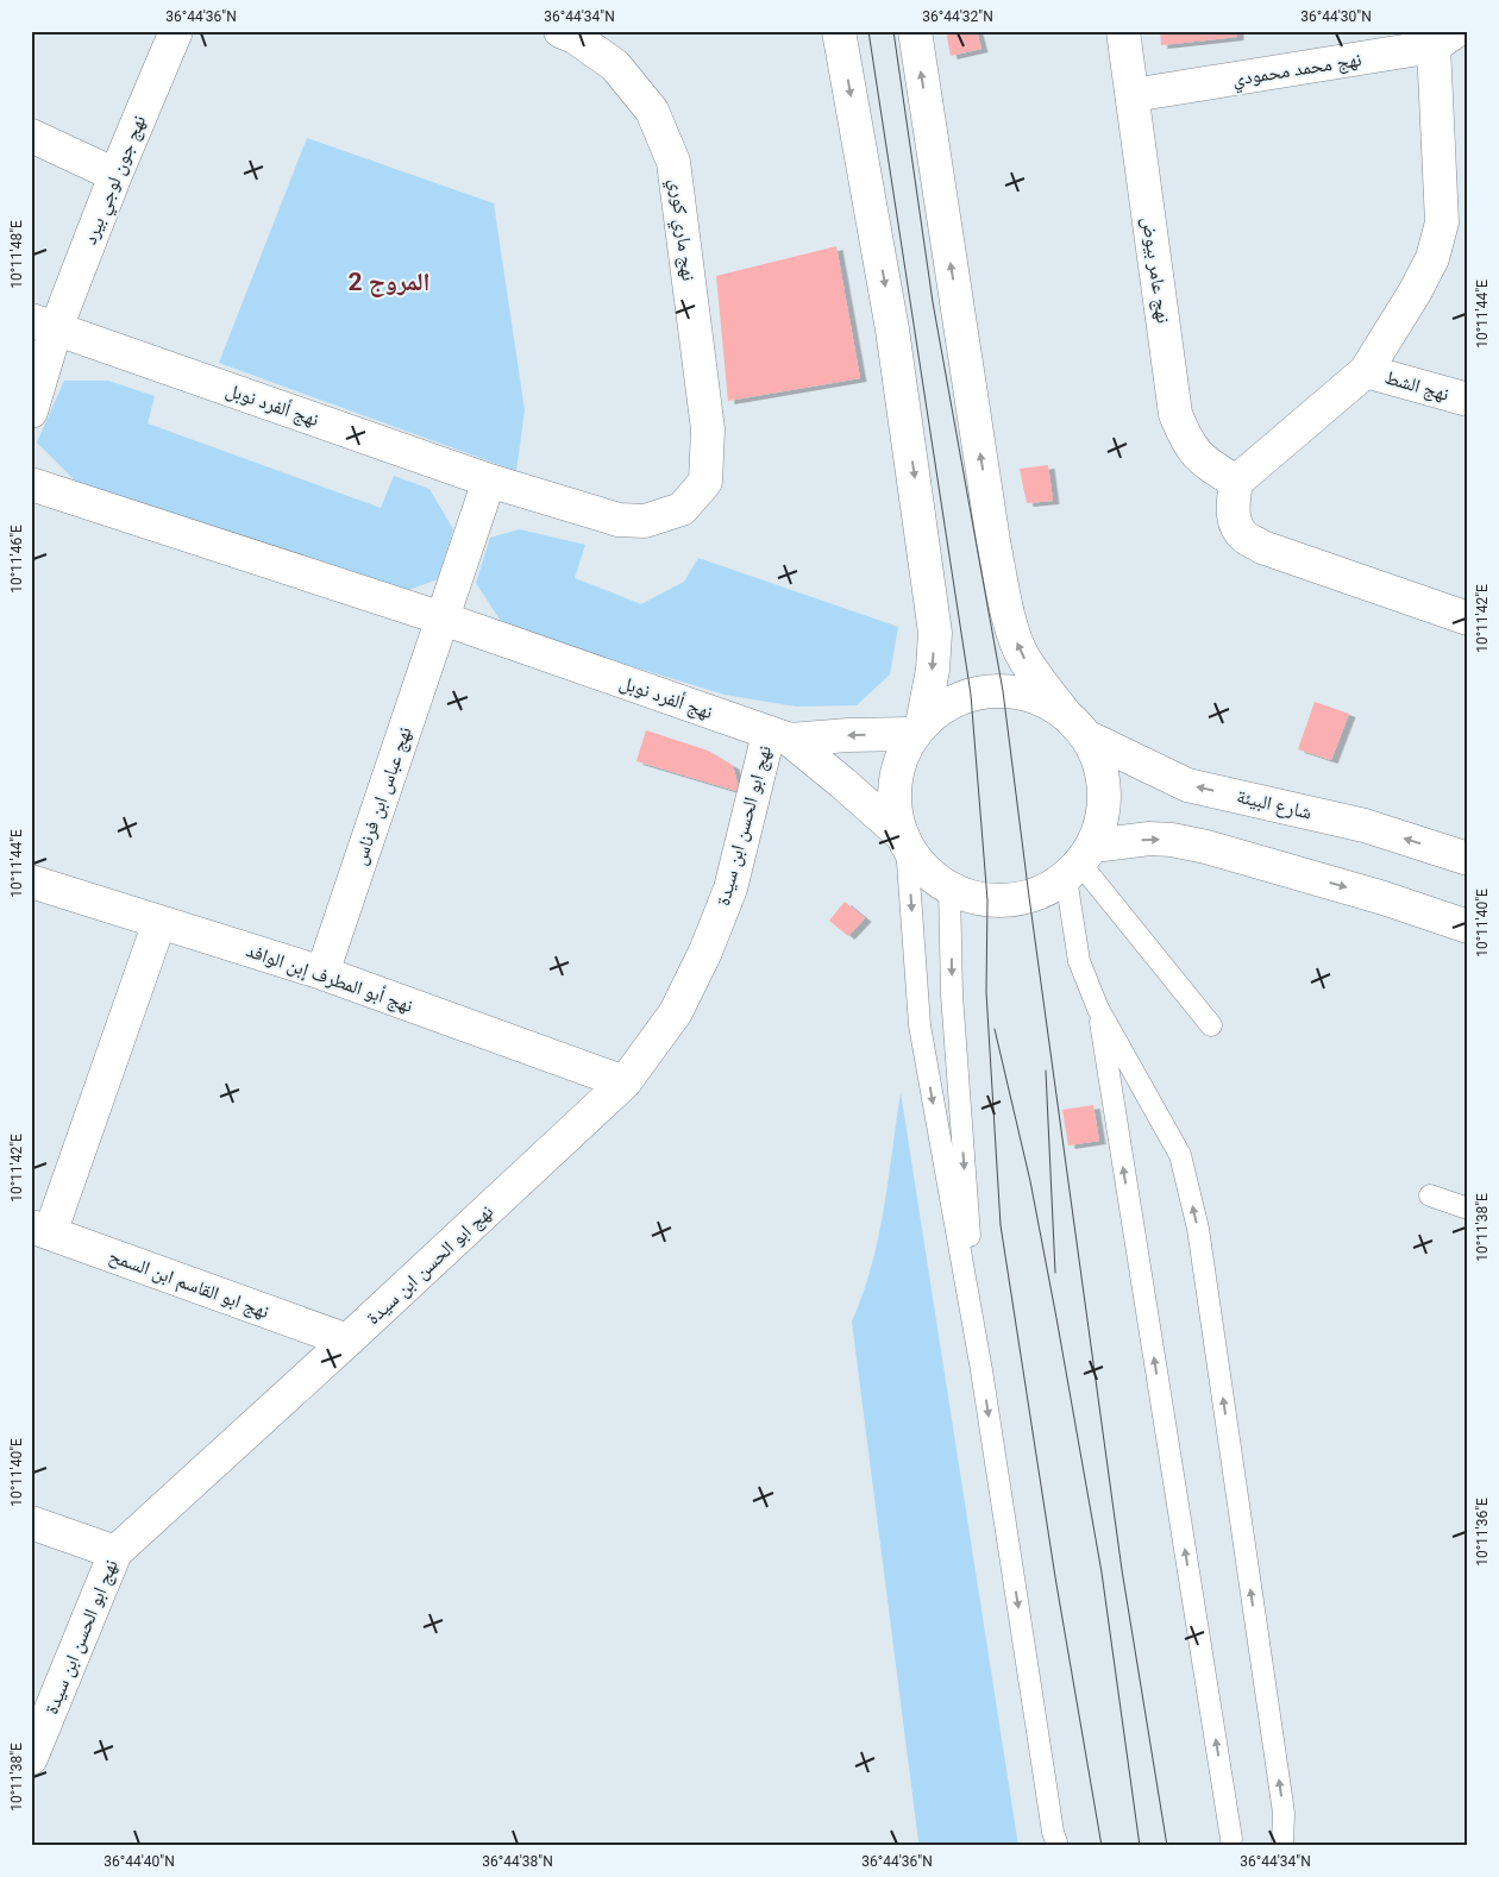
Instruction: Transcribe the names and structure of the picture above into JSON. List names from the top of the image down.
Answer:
{
  "streets": {
    "street": [
      "نهج محمد محمودي",
      "نهج جون لوجي بيرد",
      "نهج ماري كوري",
      "نهج عامر بيوض",
      "نهج الشط",
      "نهج ألفرد نوبل",
      "نهج عباس ابن فرناس",
      "شارع البيئة",
      "نهج ابو الحسن ابن سيدة",
      "نهج أبو المطرف إبن الوافد",
      "نهج ابو القاسم ابن السمح"
    ]
  },
  "crossings": [
    ["نهج محمد محمودي", "نهج عامر بيوض"],
    ["نهج جون لوجي بيرد", "نهج ألفرد نوبل"],
    ["نهج ماري كوري", "نهج ألفرد نوبل"],
    ["نهج ألفرد نوبل", "نهج عباس ابن فرناس"],
    ["نهج ألفرد نوبل", "شارع البيئة"],
    ["نهج ألفرد نوبل", "نهج ابو الحسن ابن سيدة"],
    ["نهج عباس ابن فرناس", "نهج أبو المطرف إبن الوافد"],
    ["نهج ابو الحسن ابن سيدة", "نهج أبو المطرف إبن الوافد"],
    ["نهج ابو الحسن ابن سيدة", "نهج ابو القاسم ابن السمح"]
  ],
  "districts": ["المروج 2"],
  "coordinates": [
    "36°44'36\"N",
    "36°44'34\"N",
    "36°44'32\"N",
    "36°44'30\"N",
    "10°11'48\"E",
    "10°11'44\"E",
    "10°11'46\"E",
    "10°11'42\"E",
    "10°11'40\"E",
    "10°11'38\"E",
    "10°11'36\"E",
    "36°44'40\"N",
    "36°44'38\"N"
  ]
}
